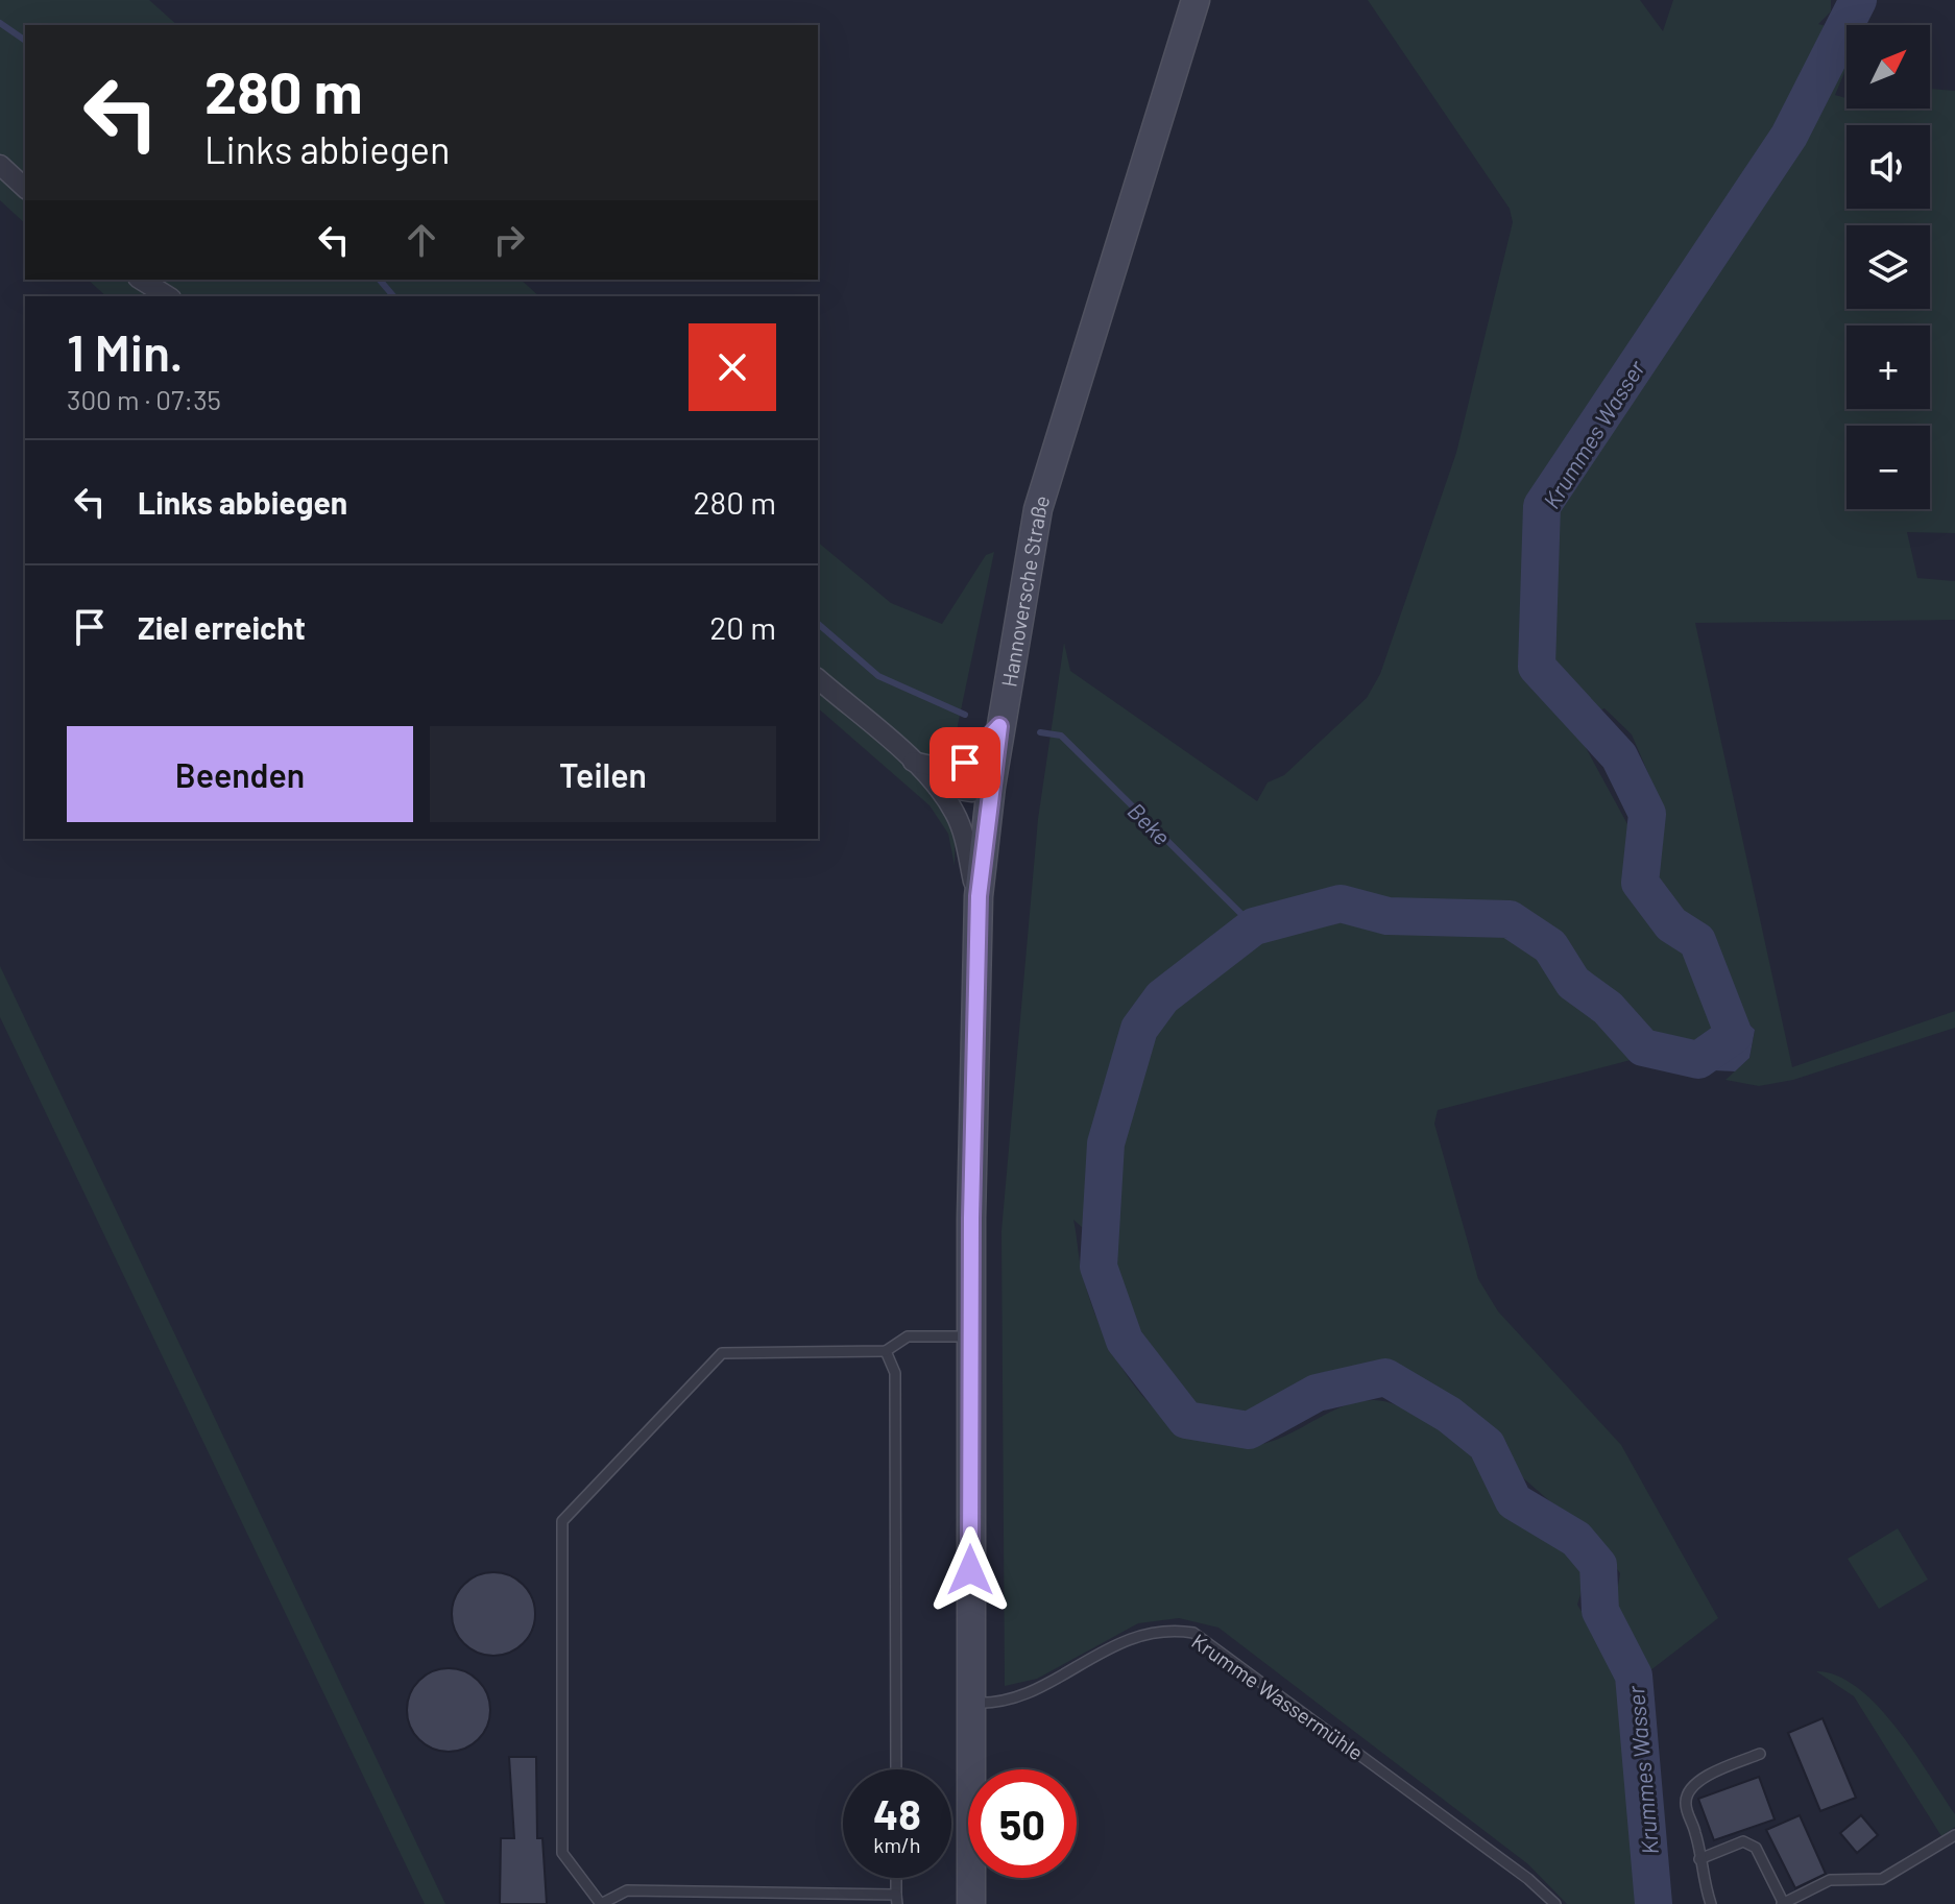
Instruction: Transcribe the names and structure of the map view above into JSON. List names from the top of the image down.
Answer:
{
  "streets": {
    "main road": ["Hannoversche Straße"],
    "lane": ["Krumme Wassermühle"]
  },
  "crossings": [
    ["Hannoversche Straße", "Krumme Wassermühle"]
  ],
  "water": ["Krummes Wasser", "Beke"],
  "north": "top right",
  "page": {
    "map_buttons": ["+", "−"],
    "turn": ["280 m", "Links abbiegen"],
    "heading": ["1 Min.", "300 m · 07:35"],
    "list": [
      {
        "name": "Links abbiegen",
        "value": "280 m"
      },
      {
        "name": "Ziel erreicht",
        "value": "20 m"
      }
    ],
    "buttons": ["Beenden", "Teilen"],
    "speed": "48 km/h",
    "limit": "50"
  }
}
